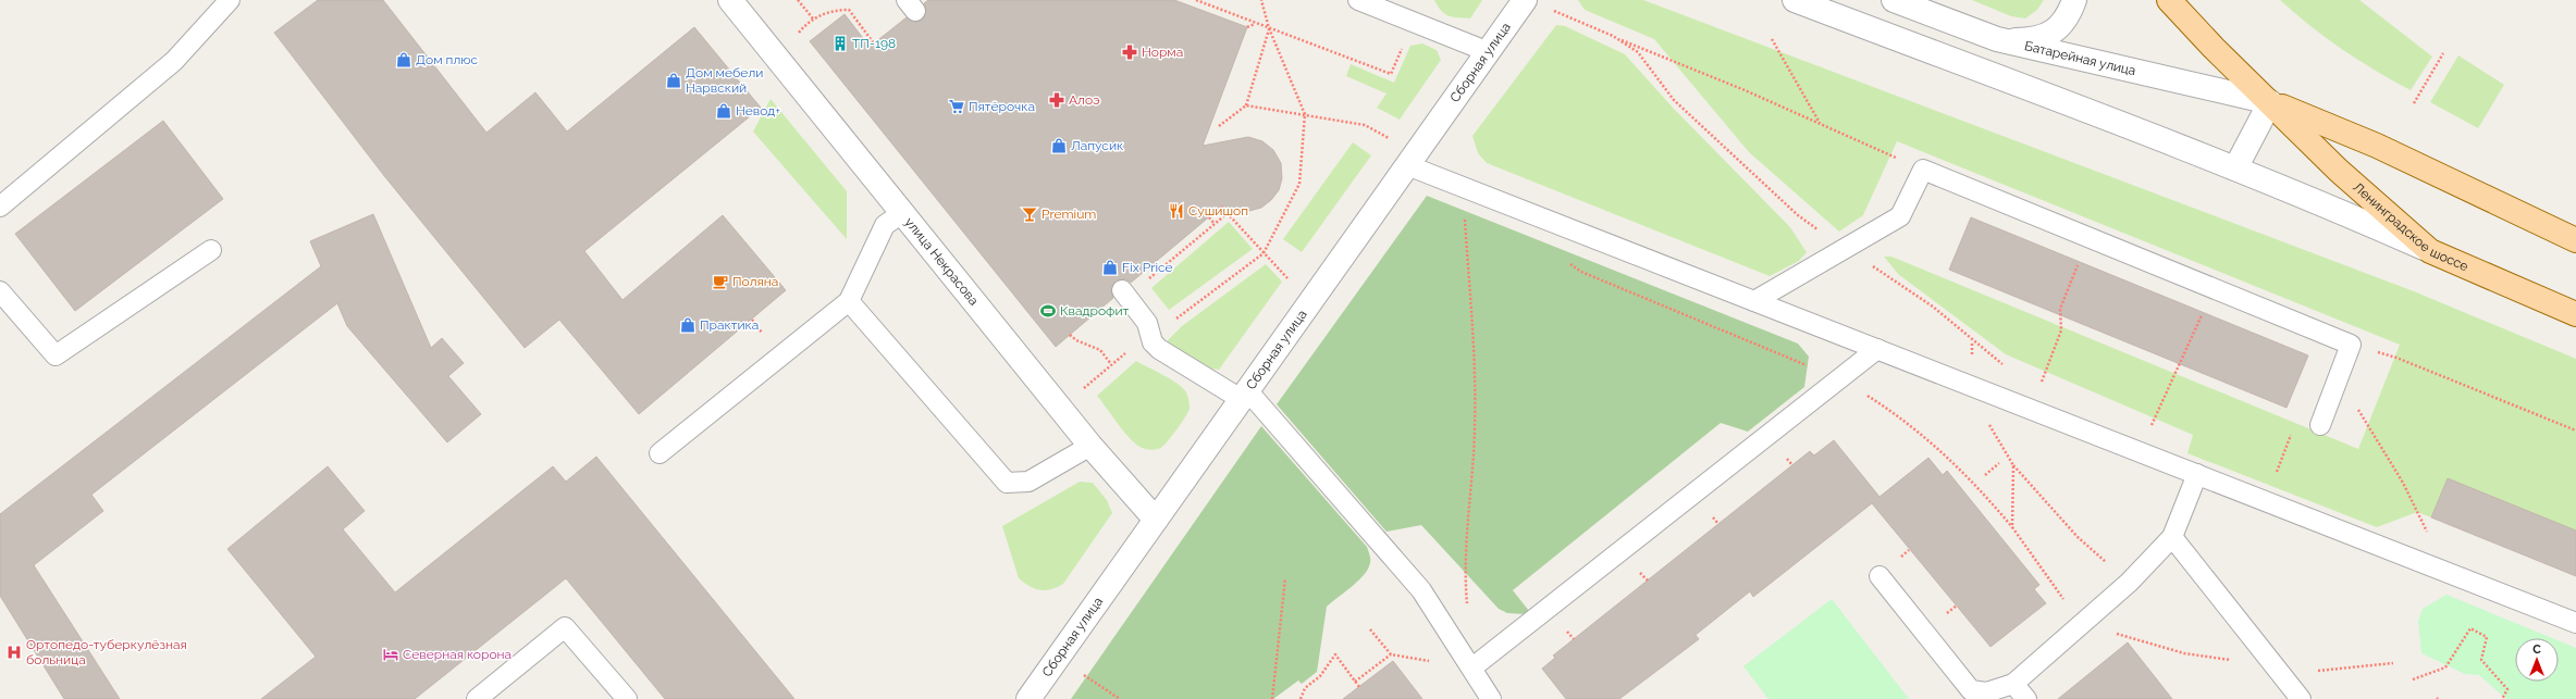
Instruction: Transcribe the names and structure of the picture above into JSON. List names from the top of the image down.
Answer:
{
  "streets": {
    "main road": ["Ленинградское шоссе"],
    "street": ["Батарейная улица", "Сборная улица", "улица Некрасова"]
  },
  "crossings": [
    ["Батарейная улица", "Ленинградское шоссе"],
    ["Сборная улица", "улица Некрасова"]
  ],
  "places": {
    "building": ["ТП-198"],
    "pharmacy": ["Норма", "Алоэ"],
    "shop": [
      "Дом плюс",
      "Дом мебели Нарвский",
      "Невод+",
      "Лапусик",
      "Fix Price",
      "Практика"
    ],
    "supermarket": ["Пятёрочка"],
    "restaurant": ["Сушишоп"],
    "bar": ["Premium"],
    "cafe": ["Поляна"],
    "sports": ["Квадрофит"],
    "hospital": ["Ортопедо-туберкулёзная больница"],
    "hotel": ["Северная корона"]
  },
  "north": "top"
}
